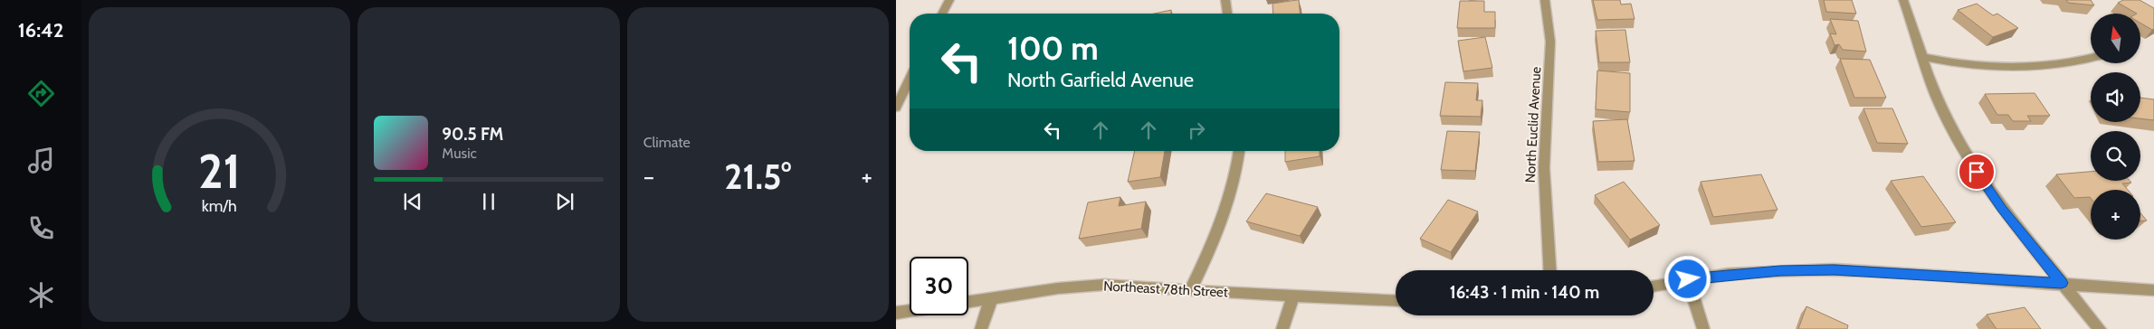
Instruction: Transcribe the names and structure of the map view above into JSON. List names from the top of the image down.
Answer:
{
  "streets": {
    "street": ["North Euclid Avenue", "Northeast 78th Street"]
  },
  "north": "top",
  "page": {
    "tabs": "16:42",
    "tile": "Climate",
    "map_buttons": "+",
    "turn": ["100 m", "North Garfield Avenue"],
    "song": ["90.5 FM", "Music"],
    "heat": ["−", "21.5°", "+"],
    "limit": "30",
    "trip": "16:43 · 1 min · 140 m",
    "gauge": ["21", "km/h"]
  }
}
